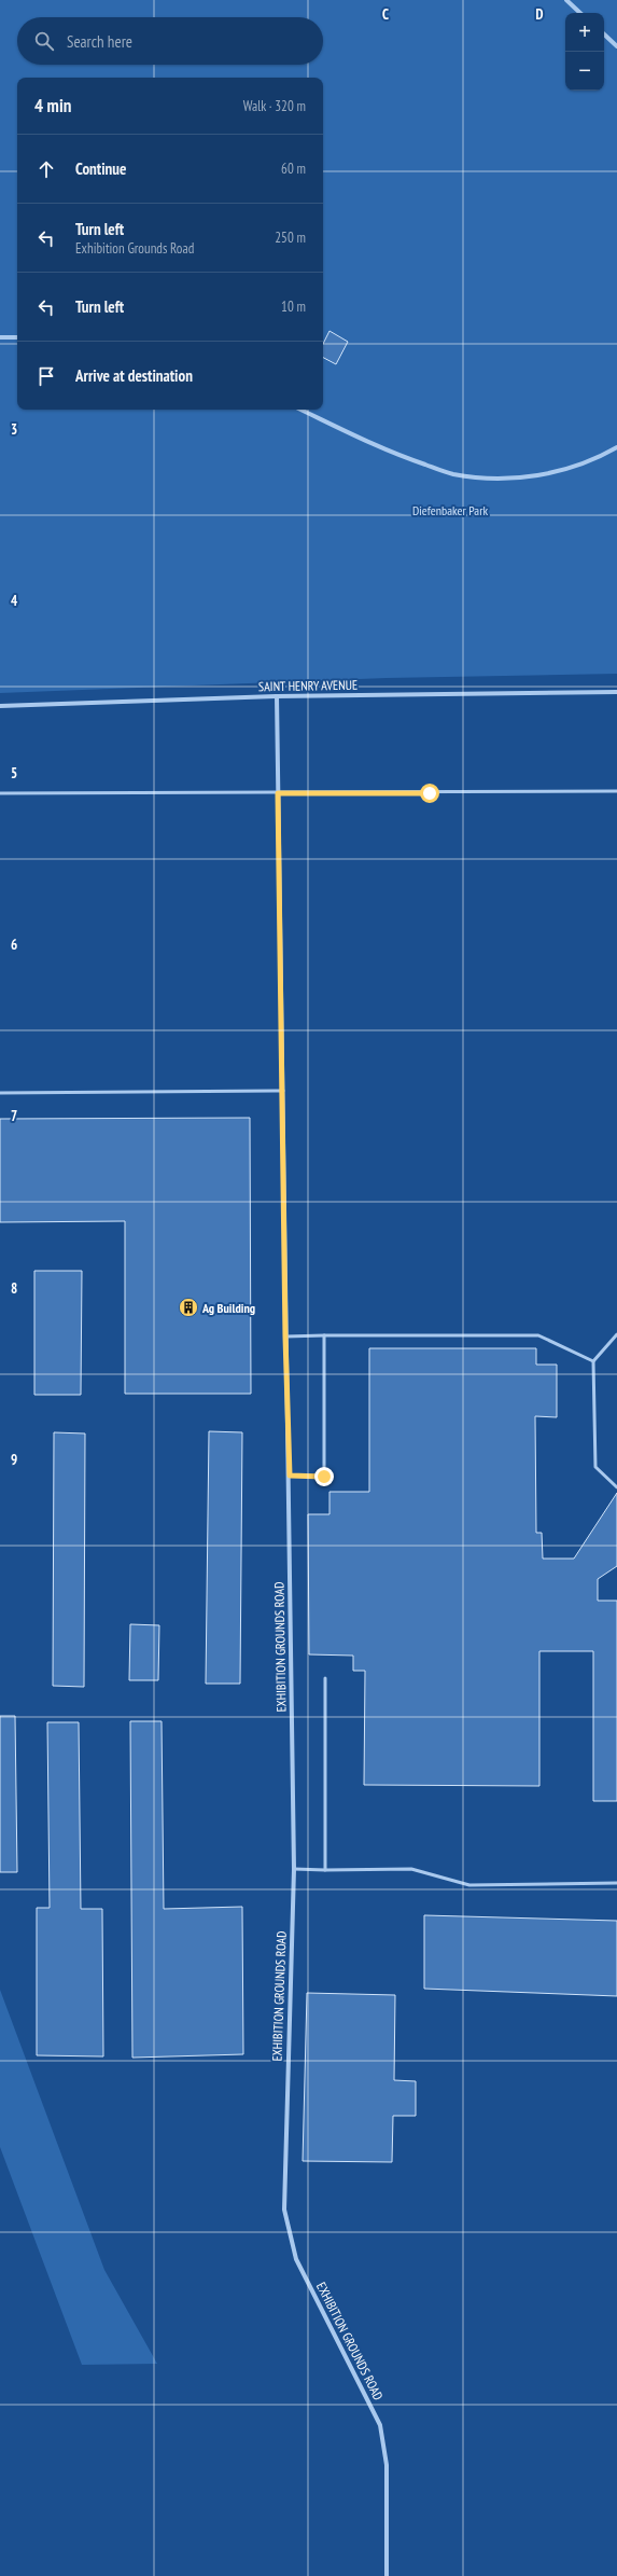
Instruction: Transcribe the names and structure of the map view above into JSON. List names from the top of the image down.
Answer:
{
  "streets": {
    "street": ["SAINT HENRY AVENUE", "EXHIBITION GROUNDS ROAD"]
  },
  "crossings": [
    ["SAINT HENRY AVENUE", "EXHIBITION GROUNDS ROAD"]
  ],
  "parks": ["Diefenbaker Park"],
  "places": {
    "building": ["Ag Building"]
  },
  "page": {
    "map_buttons": ["+", "−"],
    "search": "Search here",
    "heading": ["4 min", "Walk · 320 m"],
    "list": [
      ["Continue", "60 m"],
      ["Turn left", "Exhibition Grounds Road", "250 m"],
      ["Turn left", "10 m"],
      "Arrive at destination"
    ]
  },
  "grid": {
    "columns": ["C", "D"],
    "rows": [
      "3",
      "4",
      "5",
      "6",
      "7",
      "8",
      "9"
    ]
  }
}
